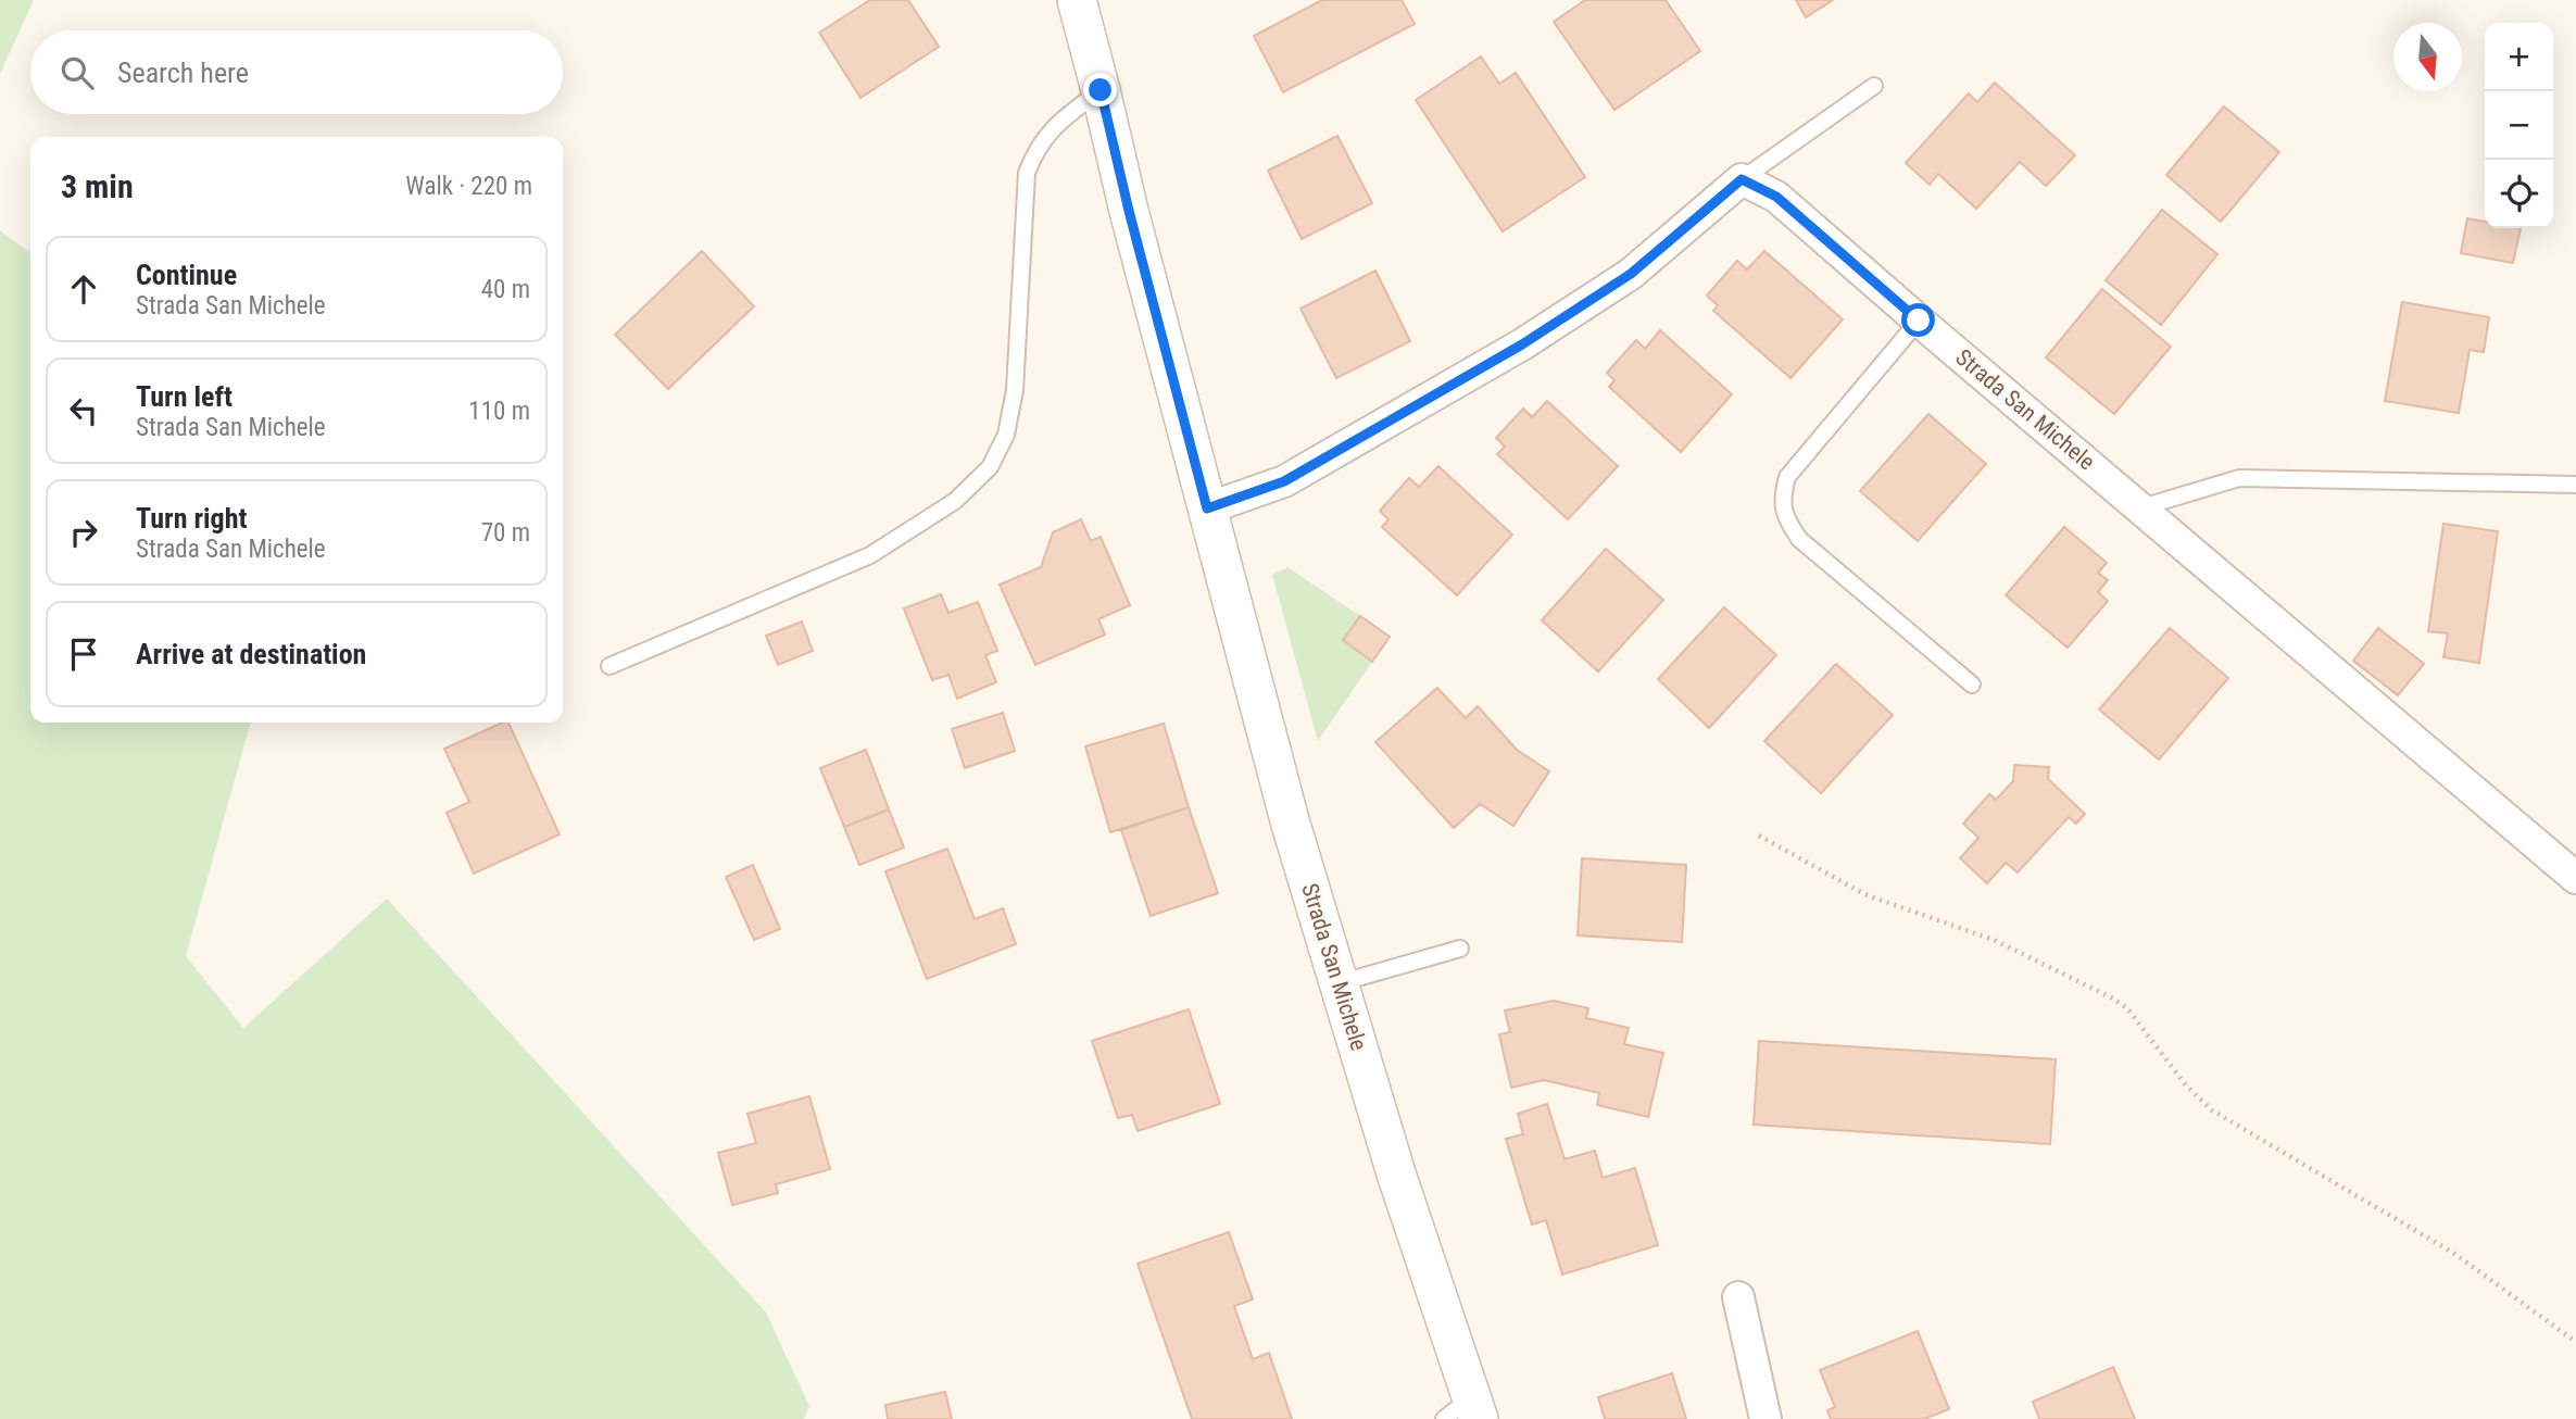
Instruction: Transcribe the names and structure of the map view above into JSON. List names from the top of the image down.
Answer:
{
  "streets": {
    "street": ["Strada San Michele"]
  },
  "north": "bottom",
  "page": {
    "map_buttons": ["+", "−"],
    "search": "Search here",
    "heading": ["3 min", "Walk · 220 m"],
    "list": [
      ["Continue", "Strada San Michele", "40 m"],
      ["Turn left", "Strada San Michele", "110 m"],
      ["Turn right", "Strada San Michele", "70 m"],
      "Arrive at destination"
    ]
  }
}
